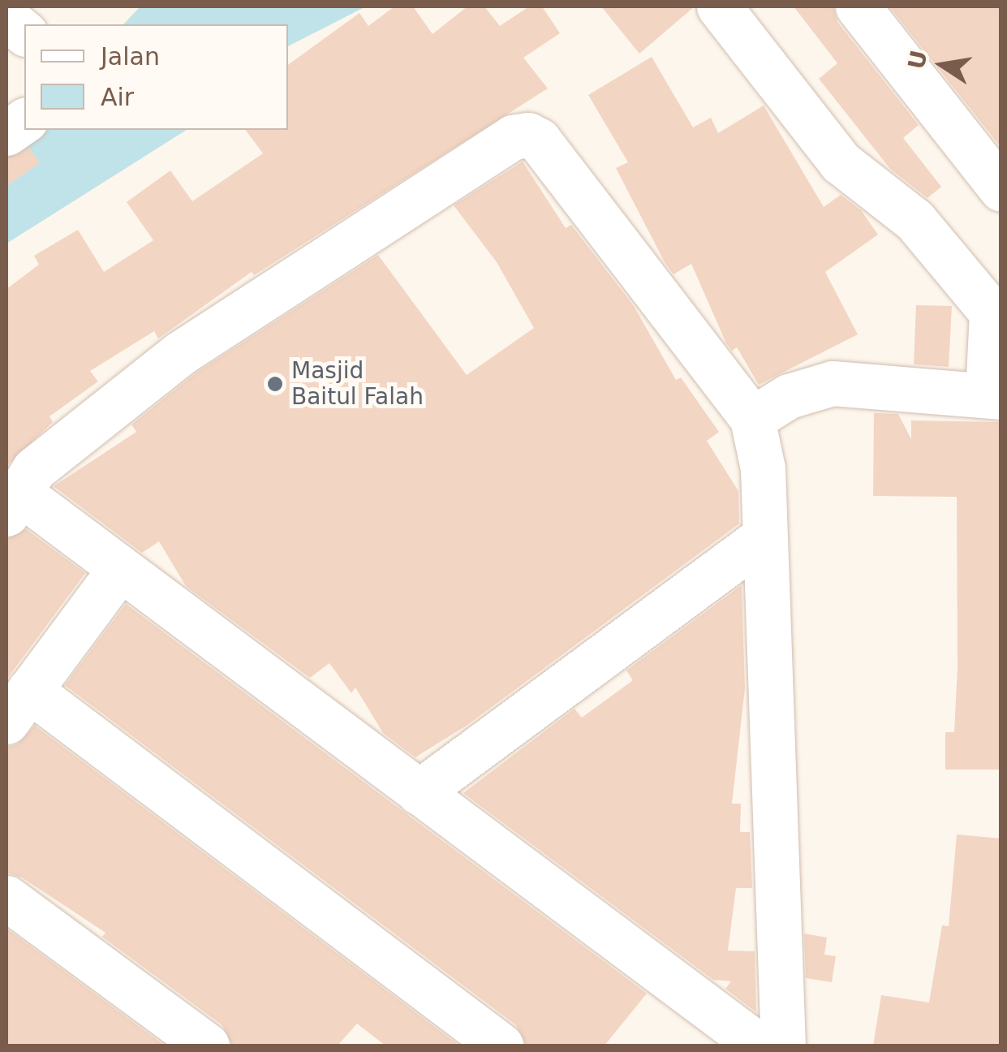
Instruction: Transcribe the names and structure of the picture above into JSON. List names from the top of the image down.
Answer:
{
  "places": ["Masjid Baitul Falah"],
  "legend": ["Jalan", "Air"],
  "north": "left"
}
